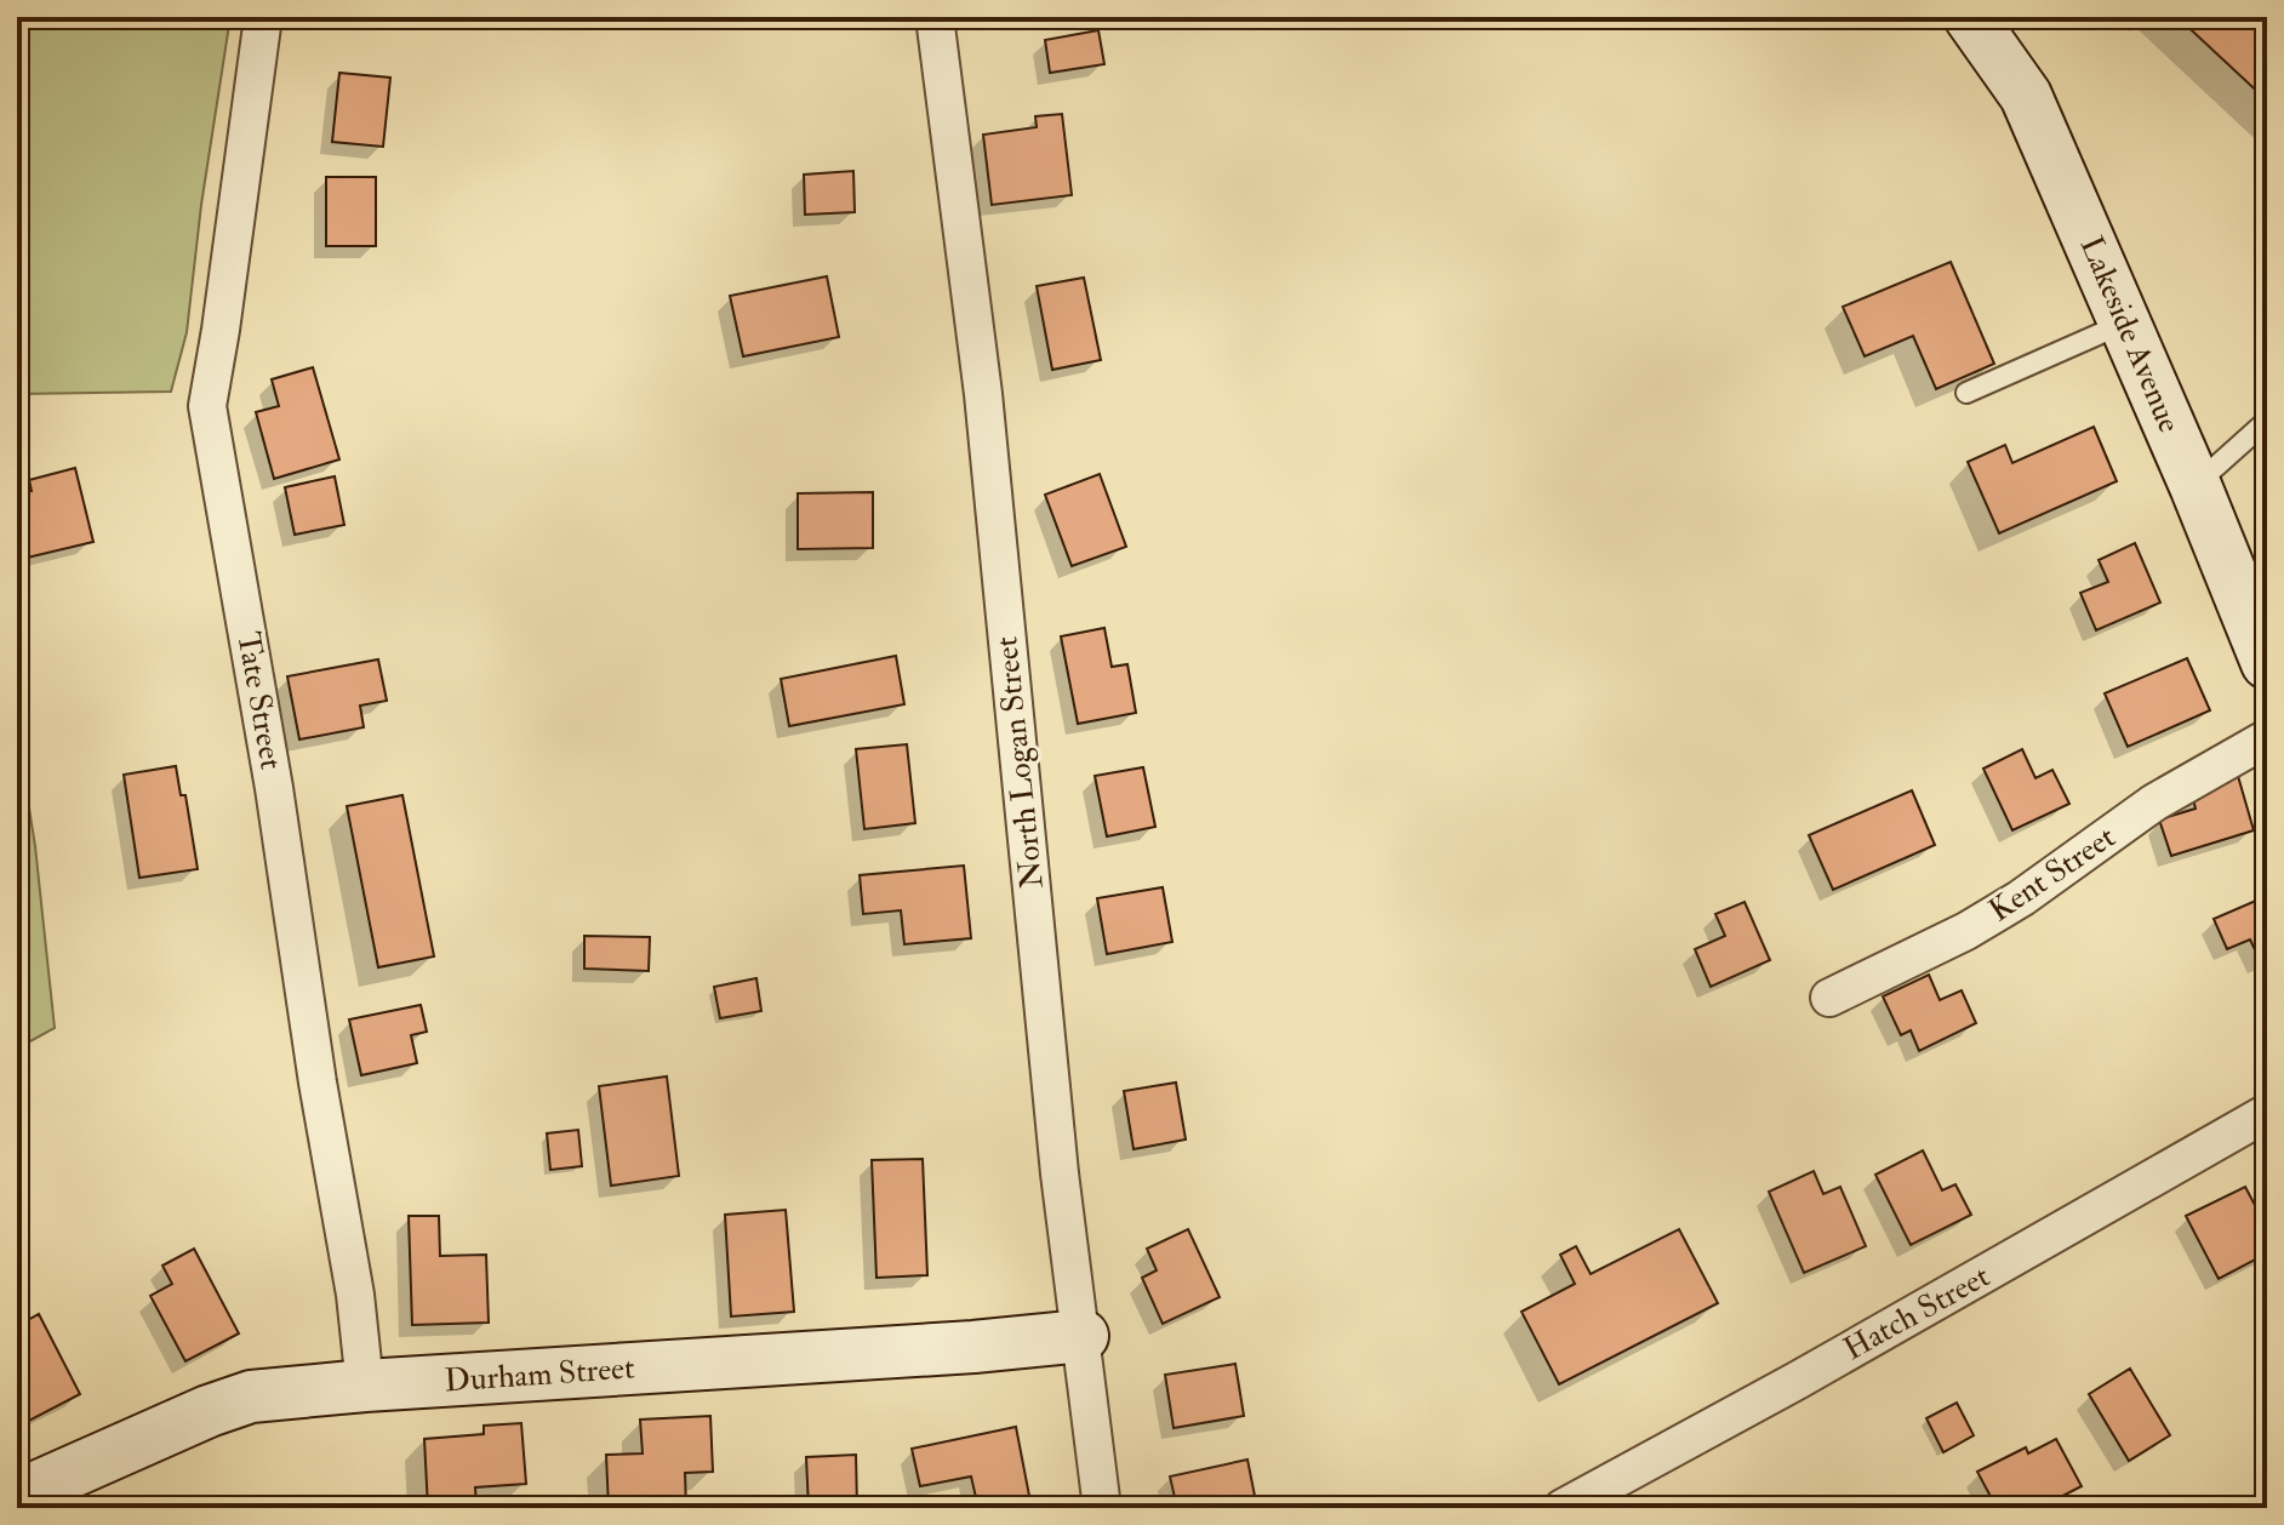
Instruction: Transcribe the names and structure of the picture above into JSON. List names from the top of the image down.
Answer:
{
  "streets": {
    "street": [
      "Lakeside Avenue",
      "Tate Street",
      "North Logan Street",
      "Kent Street",
      "Hatch Street",
      "Durham Street"
    ]
  },
  "crossings": [
    ["Tate Street", "Durham Street"],
    ["North Logan Street", "Durham Street"]
  ]
}
